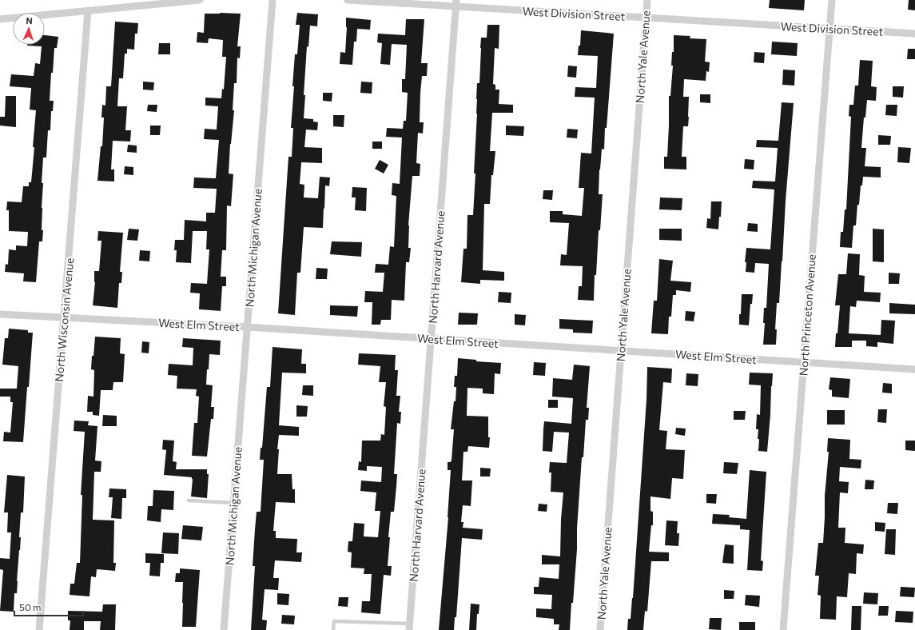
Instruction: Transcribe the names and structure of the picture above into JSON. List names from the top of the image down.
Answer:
{
  "streets": {
    "street": [
      "West Division Street",
      "North Yale Avenue",
      "North Michigan Avenue",
      "North Harvard Avenue",
      "North Princeton Avenue",
      "North Wisconsin Avenue",
      "West Elm Street"
    ]
  },
  "crossings": [
    ["West Division Street", "North Yale Avenue"],
    ["West Division Street", "North Harvard Avenue"],
    ["West Division Street", "North Princeton Avenue"],
    ["North Yale Avenue", "West Elm Street"],
    ["North Michigan Avenue", "West Elm Street"],
    ["North Harvard Avenue", "West Elm Street"],
    ["North Princeton Avenue", "West Elm Street"],
    ["North Wisconsin Avenue", "West Elm Street"]
  ],
  "scale_bar": "50 m",
  "north": "top"
}
